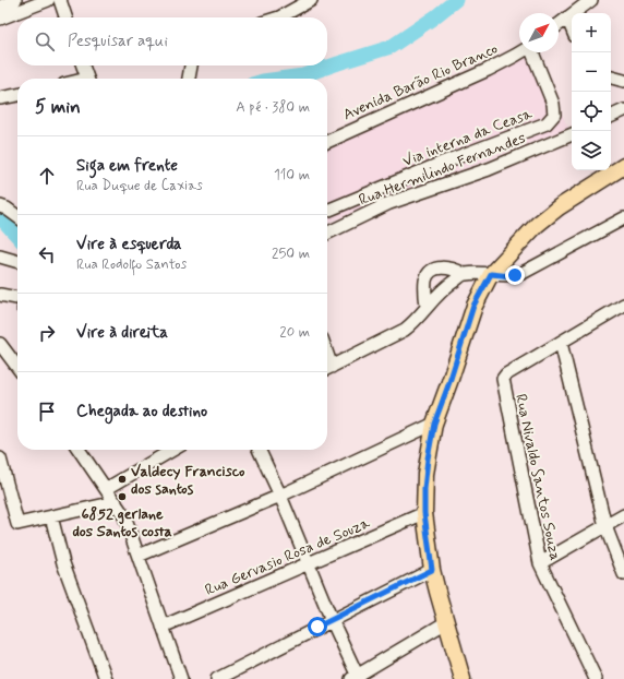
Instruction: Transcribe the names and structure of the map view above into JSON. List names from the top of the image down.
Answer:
{
  "streets": {
    "street": [
      "Avenida Barão Rio Branco",
      "Via interna da Ceasa",
      "Rua Hermilindo Fernandes",
      "Rua Nivaldo Santos Souza",
      "Rua Gervasio Rosa de Souza"
    ]
  },
  "places": ["Valdecy Francisco dos santos", "6852 gerlane dos Santos costa"],
  "north": "top right",
  "page": {
    "map_buttons": ["+", "−"],
    "search": "Pesquisar aqui",
    "heading": ["5 min", "A pé · 380 m"],
    "list": [
      ["Siga em frente", "Rua Duque de Caxias", "110 m"],
      ["Vire à esquerda", "Rua Rodolfo Santos", "250 m"],
      ["Vire à direita", "20 m"],
      "Chegada ao destino"
    ]
  }
}
